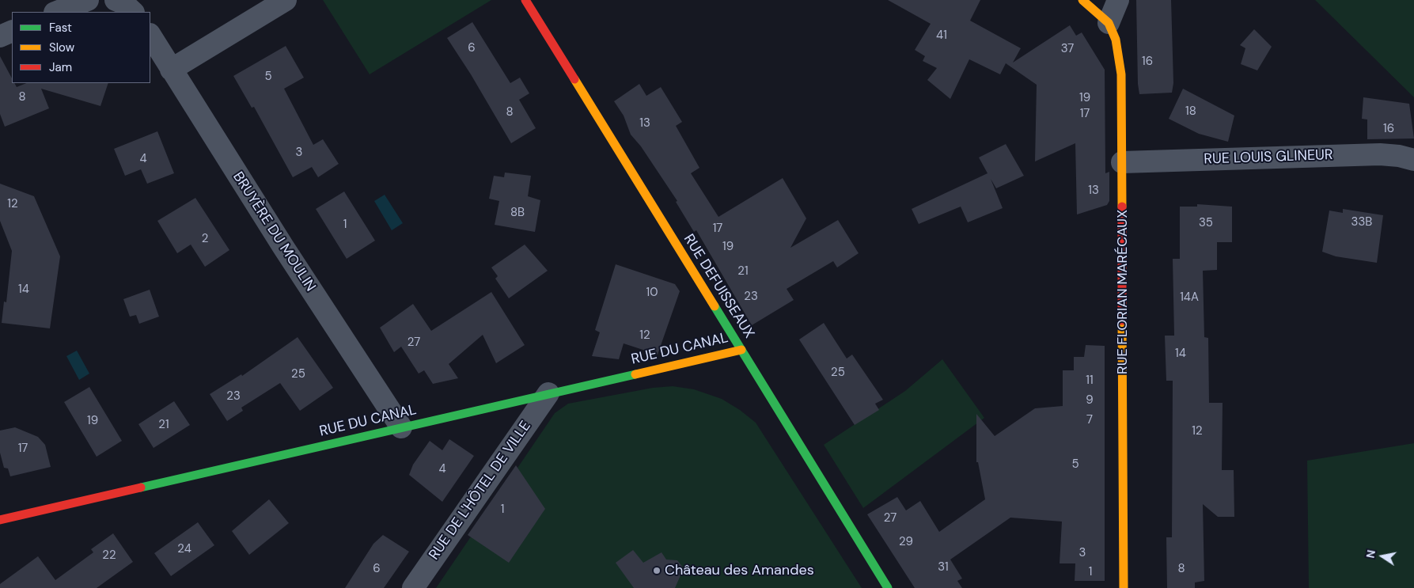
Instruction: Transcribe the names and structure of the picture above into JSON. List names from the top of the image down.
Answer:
{
  "streets": {
    "street": [
      "RUE LOUIS GLINEUR",
      "BRUYÈRE DU MOULIN",
      "RUE DEFUISSEAUX",
      "RUE FLORIAN MARÉCAUX",
      "RUE DU CANAL",
      "RUE DE L'HÔTEL DE VILLE"
    ]
  },
  "crossings": [
    ["RUE LOUIS GLINEUR", "RUE FLORIAN MARÉCAUX"],
    ["BRUYÈRE DU MOULIN", "RUE DU CANAL"],
    ["RUE DEFUISSEAUX", "RUE DU CANAL"],
    ["RUE DU CANAL", "RUE DE L'HÔTEL DE VILLE"]
  ],
  "places": ["Château des Amandes"],
  "house_numbers": [
    "41",
    "6",
    "37",
    "16",
    "5",
    "8",
    "19",
    "18",
    "8",
    "17",
    "13",
    "16",
    "3",
    "4",
    "13",
    "12",
    "8B",
    "33B",
    "35",
    "1",
    "17",
    "2",
    "19",
    "21",
    "14",
    "10",
    "23",
    "14A",
    "12",
    "27",
    "14",
    "25",
    "25",
    "11",
    "23",
    "9",
    "7",
    "19",
    "21",
    "12",
    "17",
    "5",
    "4",
    "1",
    "27",
    "29",
    "24",
    "3",
    "22",
    "31",
    "6",
    "8",
    "1"
  ],
  "legend": ["Fast", "Slow", "Jam"],
  "north": "left"
}
